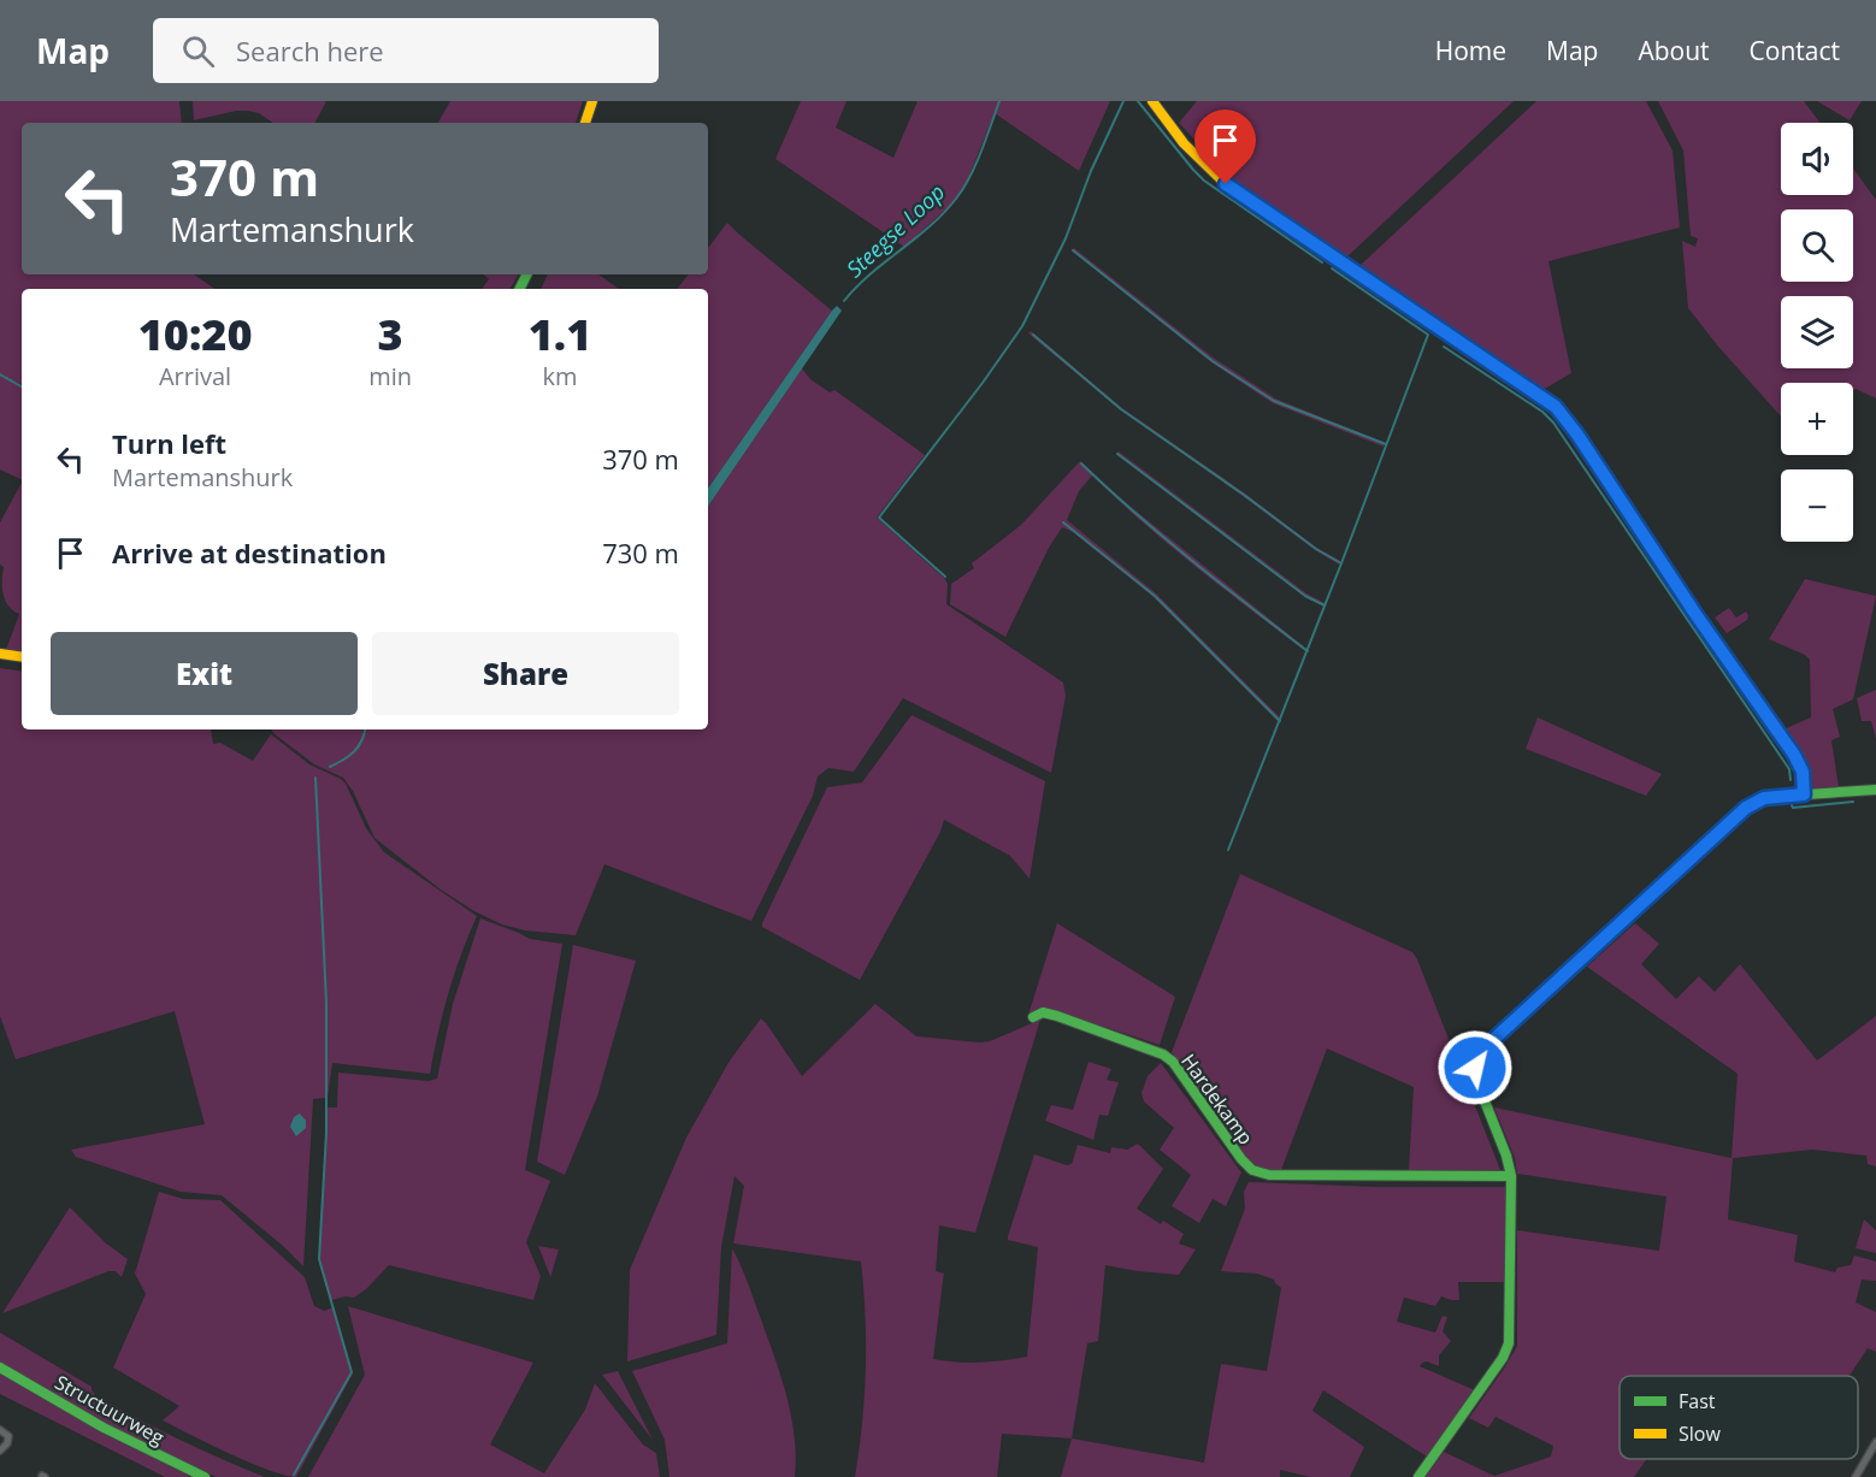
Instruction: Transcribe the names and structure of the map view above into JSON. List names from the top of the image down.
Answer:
{
  "streets": {
    "street": ["Hardekamp", "Structuurweg"]
  },
  "water": ["Steegse Loop"],
  "legend": ["Fast", "Slow"],
  "page": {
    "header": "Map",
    "search": "Search here",
    "nav": [
      "Home",
      "Map",
      "About",
      "Contact"
    ],
    "map_buttons": ["+", "−"],
    "turn": ["370 m", "Martemanshurk"],
    "eta": [
      "10:20",
      "Arrival",
      "3",
      "min",
      "1.1",
      "km"
    ],
    "list": [
      {
        "name": "Turn left",
        "note": "Martemanshurk",
        "value": "370 m"
      },
      {
        "name": "Arrive at destination",
        "value": "730 m"
      }
    ],
    "buttons": ["Exit", "Share"]
  }
}
